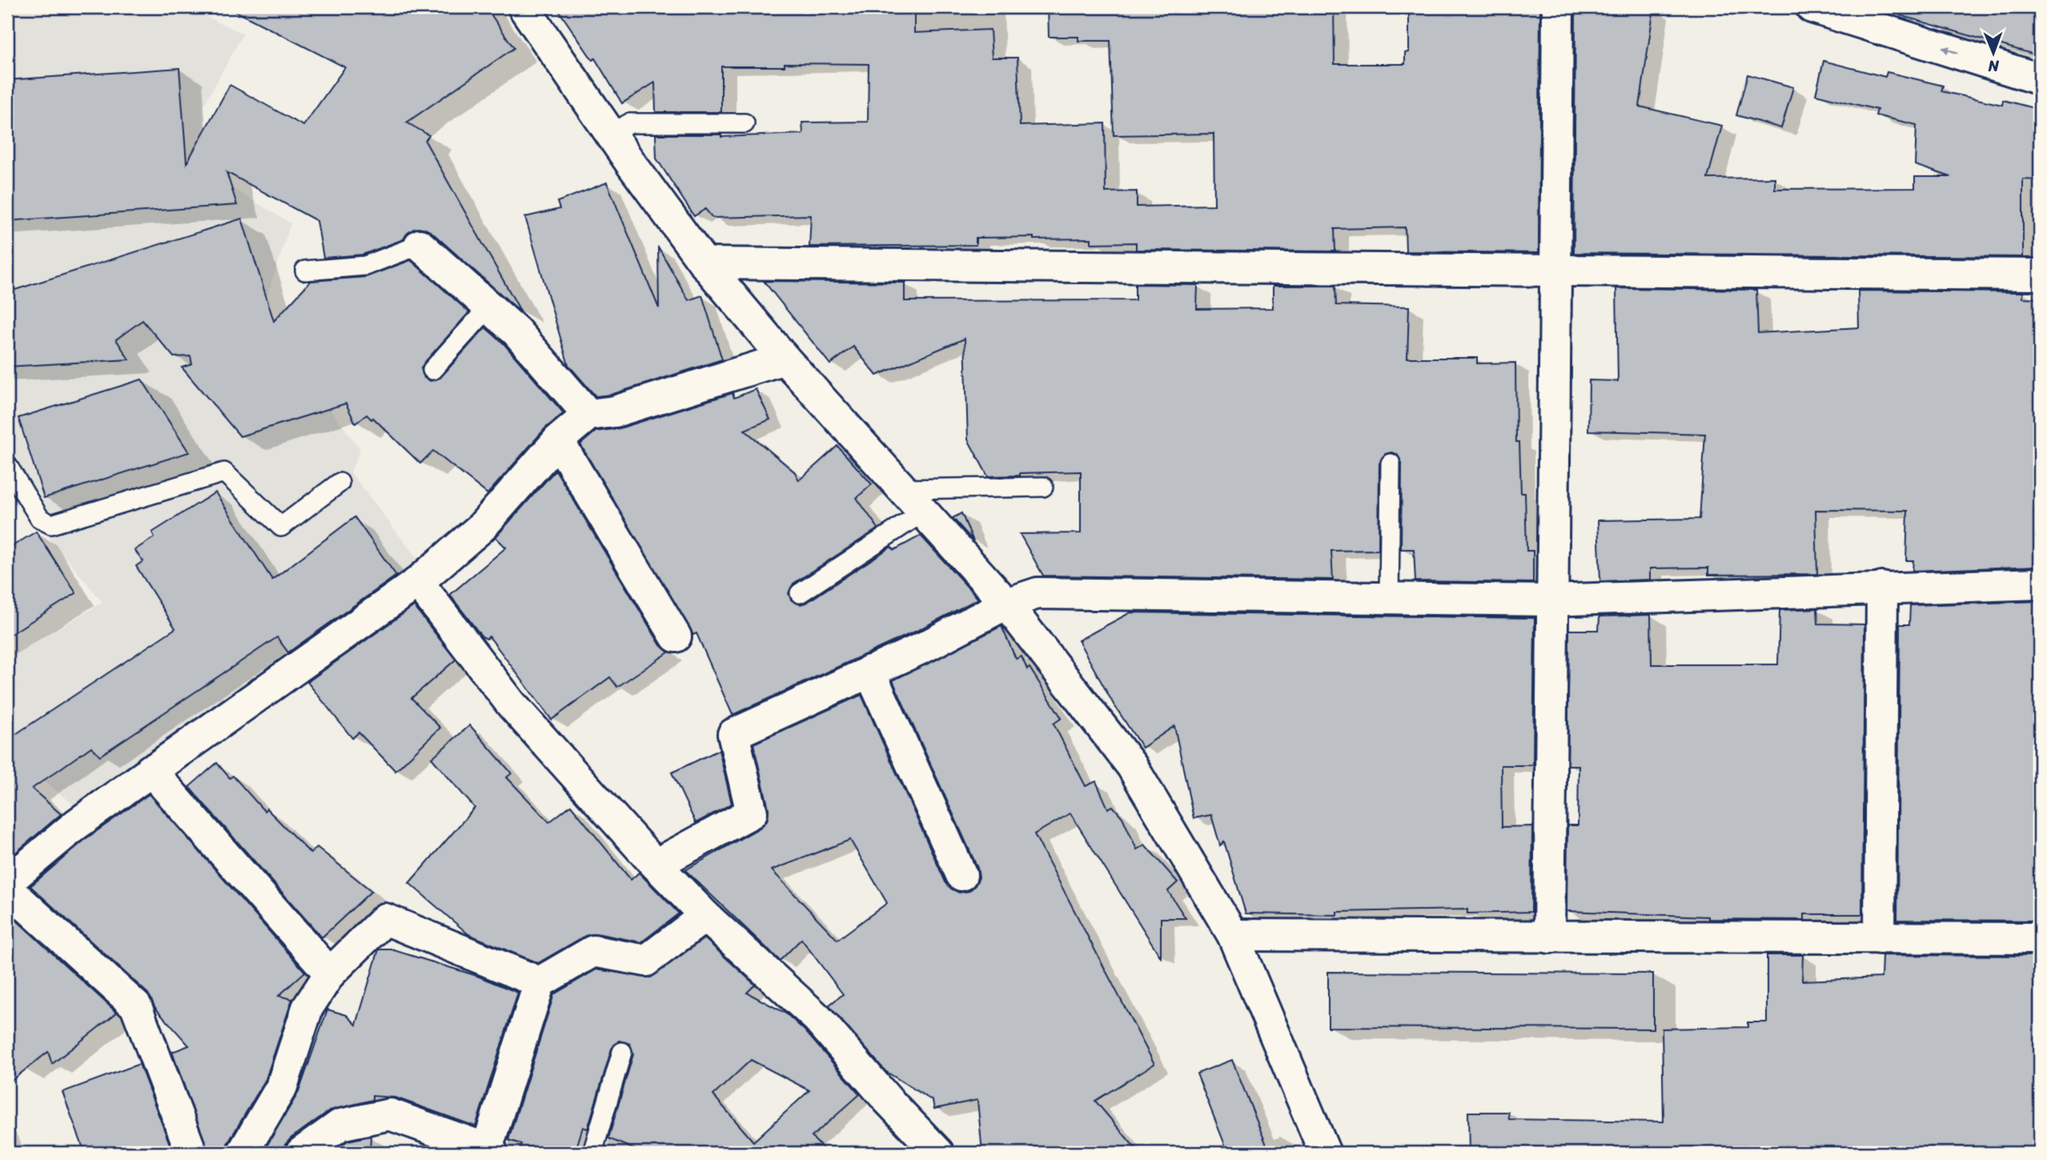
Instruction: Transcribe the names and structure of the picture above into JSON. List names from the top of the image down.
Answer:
{
  "north": "bottom"
}
